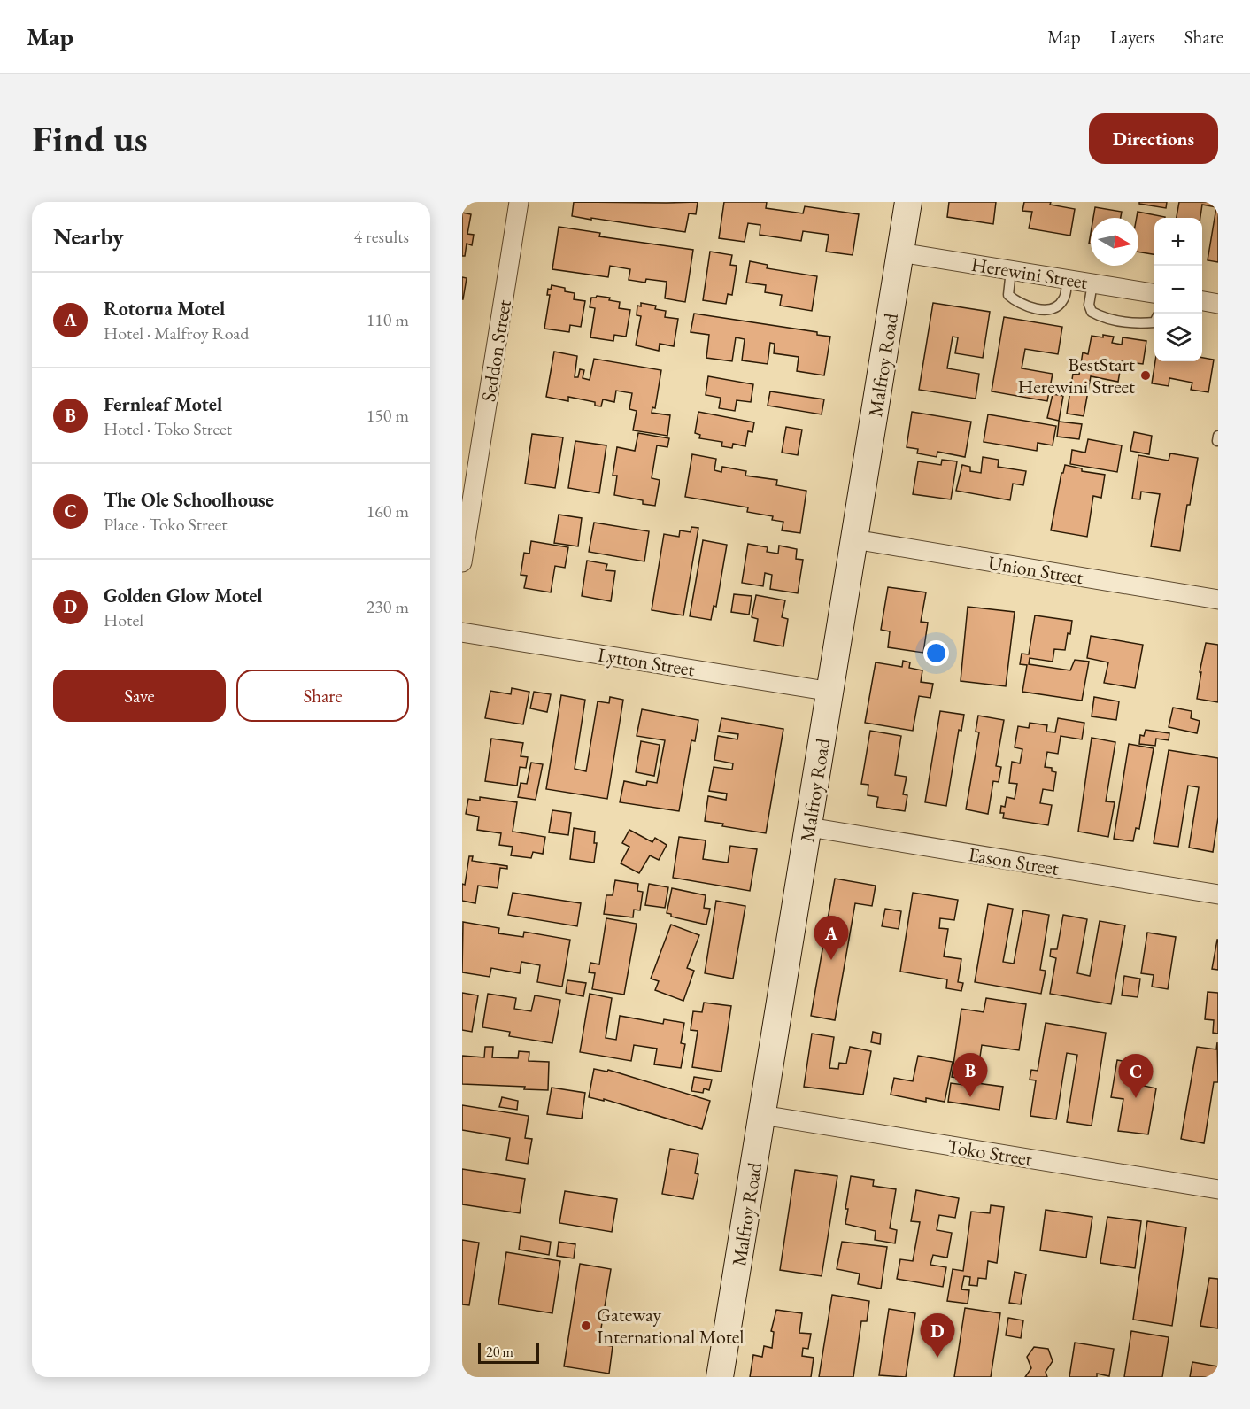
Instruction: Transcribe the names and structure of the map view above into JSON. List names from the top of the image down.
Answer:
{
  "streets": {
    "main road": ["Malfroy Road"],
    "street": [
      "Herewini Street",
      "Seddon Street",
      "Union Street",
      "Lytton Street",
      "Eason Street",
      "Toko Street"
    ]
  },
  "crossings": [
    ["Herewini Street", "Malfroy Road"],
    ["Malfroy Road", "Union Street"],
    ["Malfroy Road", "Lytton Street"],
    ["Malfroy Road", "Eason Street"],
    ["Malfroy Road", "Toko Street"]
  ],
  "places": ["BestStart Herewini Street", "Gateway International Motel"],
  "scale_bar": "20 m",
  "north": "right",
  "page": {
    "header": "Map",
    "nav": ["Map", "Layers", "Share"],
    "buttons": [
      "Directions",
      ["Save", "Share"]
    ],
    "title": "Find us",
    "heading": ["Nearby", "4 results"],
    "map_buttons": ["+", "−"],
    "list": [
      {
        "mark": "A",
        "name": "Rotorua Motel",
        "note": "Hotel · Malfroy Road",
        "value": "110 m"
      },
      {
        "mark": "B",
        "name": "Fernleaf Motel",
        "note": "Hotel · Toko Street",
        "value": "150 m"
      },
      {
        "mark": "C",
        "name": "The Ole Schoolhouse",
        "note": "Place · Toko Street",
        "value": "160 m"
      },
      {
        "mark": "D",
        "name": "Golden Glow Motel",
        "note": "Hotel",
        "value": "230 m"
      }
    ],
    "pins": [
      "A",
      "B",
      "C",
      "D"
    ],
    "scale": "20 m"
  }
}
